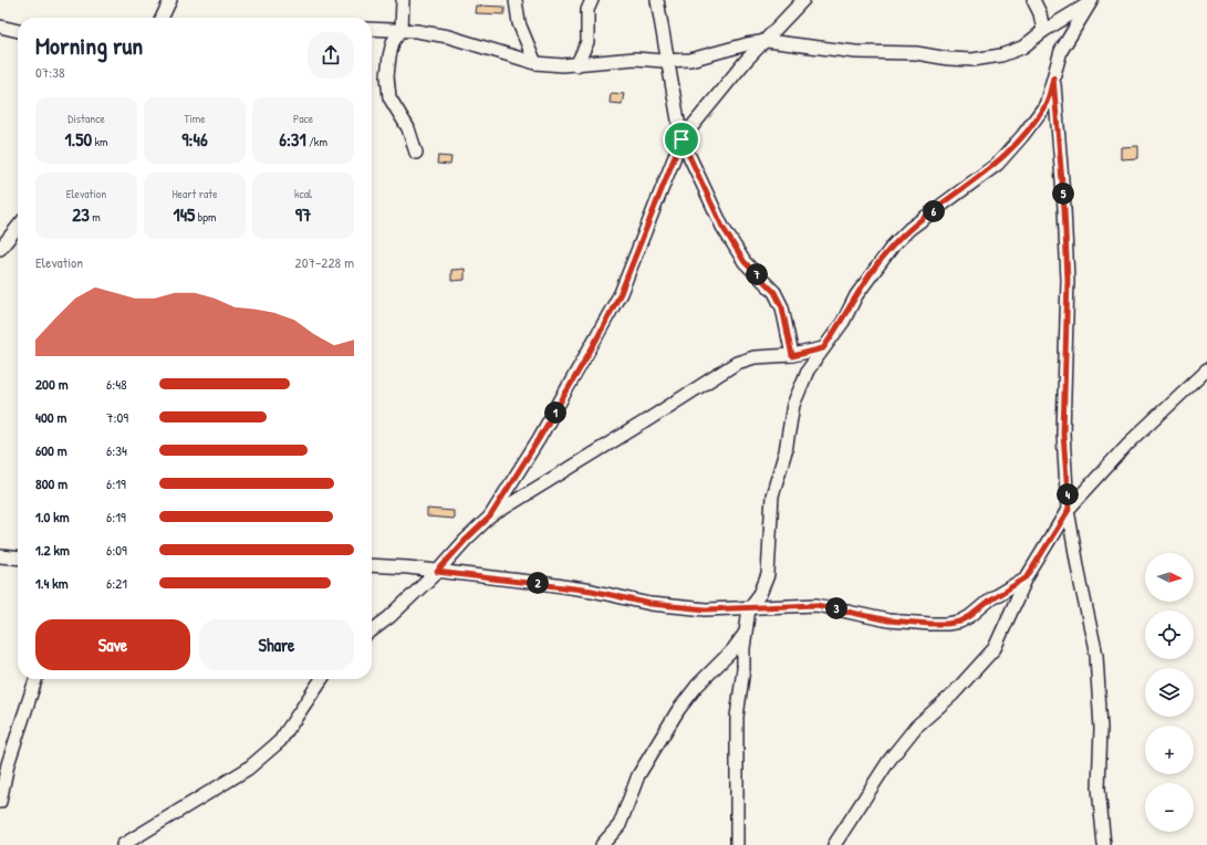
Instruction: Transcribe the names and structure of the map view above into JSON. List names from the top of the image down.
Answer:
{
  "north": "right",
  "page": {
    "heading": ["Morning run", "07:38"],
    "stats": [
      ["Distance", "1.50 km"],
      ["Time", "9:46"],
      ["Pace", "6:31 /km"],
      ["Elevation", "23 m"],
      ["Heart rate", "145 bpm"],
      ["kcal", "97"]
    ],
    "pins": [
      "5",
      "6",
      "7",
      "1",
      "4",
      "2",
      "3"
    ],
    "chart": ["Elevation", "207–228 m"],
    "list": [
      {
        "name": "200 m",
        "note": "6:48"
      },
      {
        "name": "400 m",
        "note": "7:09"
      },
      {
        "name": "600 m",
        "note": "6:34"
      },
      {
        "name": "800 m",
        "note": "6:19"
      },
      {
        "name": "1.0 km",
        "note": "6:19"
      },
      {
        "name": "1.2 km",
        "note": "6:09"
      },
      {
        "name": "1.4 km",
        "note": "6:21"
      }
    ],
    "map_buttons": ["+", "−"],
    "buttons": ["Save", "Share"]
  }
}
